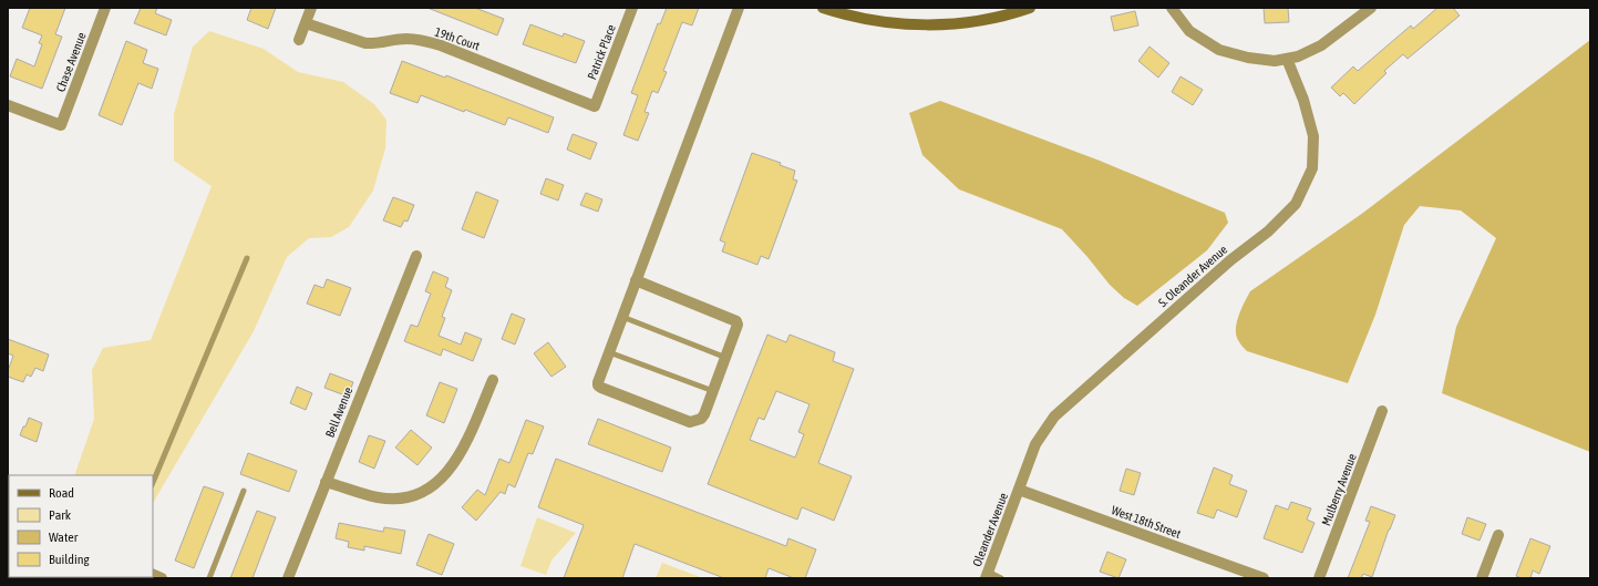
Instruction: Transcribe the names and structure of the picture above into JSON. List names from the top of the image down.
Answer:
{
  "streets": {
    "street": [
      "19th Court",
      "Patrick Place",
      "Chase Avenue",
      "S. Oleander Avenue",
      "Bell Avenue",
      "Mulberry Avenue",
      "West 18th Street",
      "Oleander Avenue"
    ]
  },
  "crossings": [
    ["19th Court", "Patrick Place"],
    ["S. Oleander Avenue", "West 18th Street"],
    ["S. Oleander Avenue", "Oleander Avenue"],
    ["West 18th Street", "Oleander Avenue"]
  ],
  "legend": [
    "Road",
    "Park",
    "Water",
    "Building"
  ]
}
